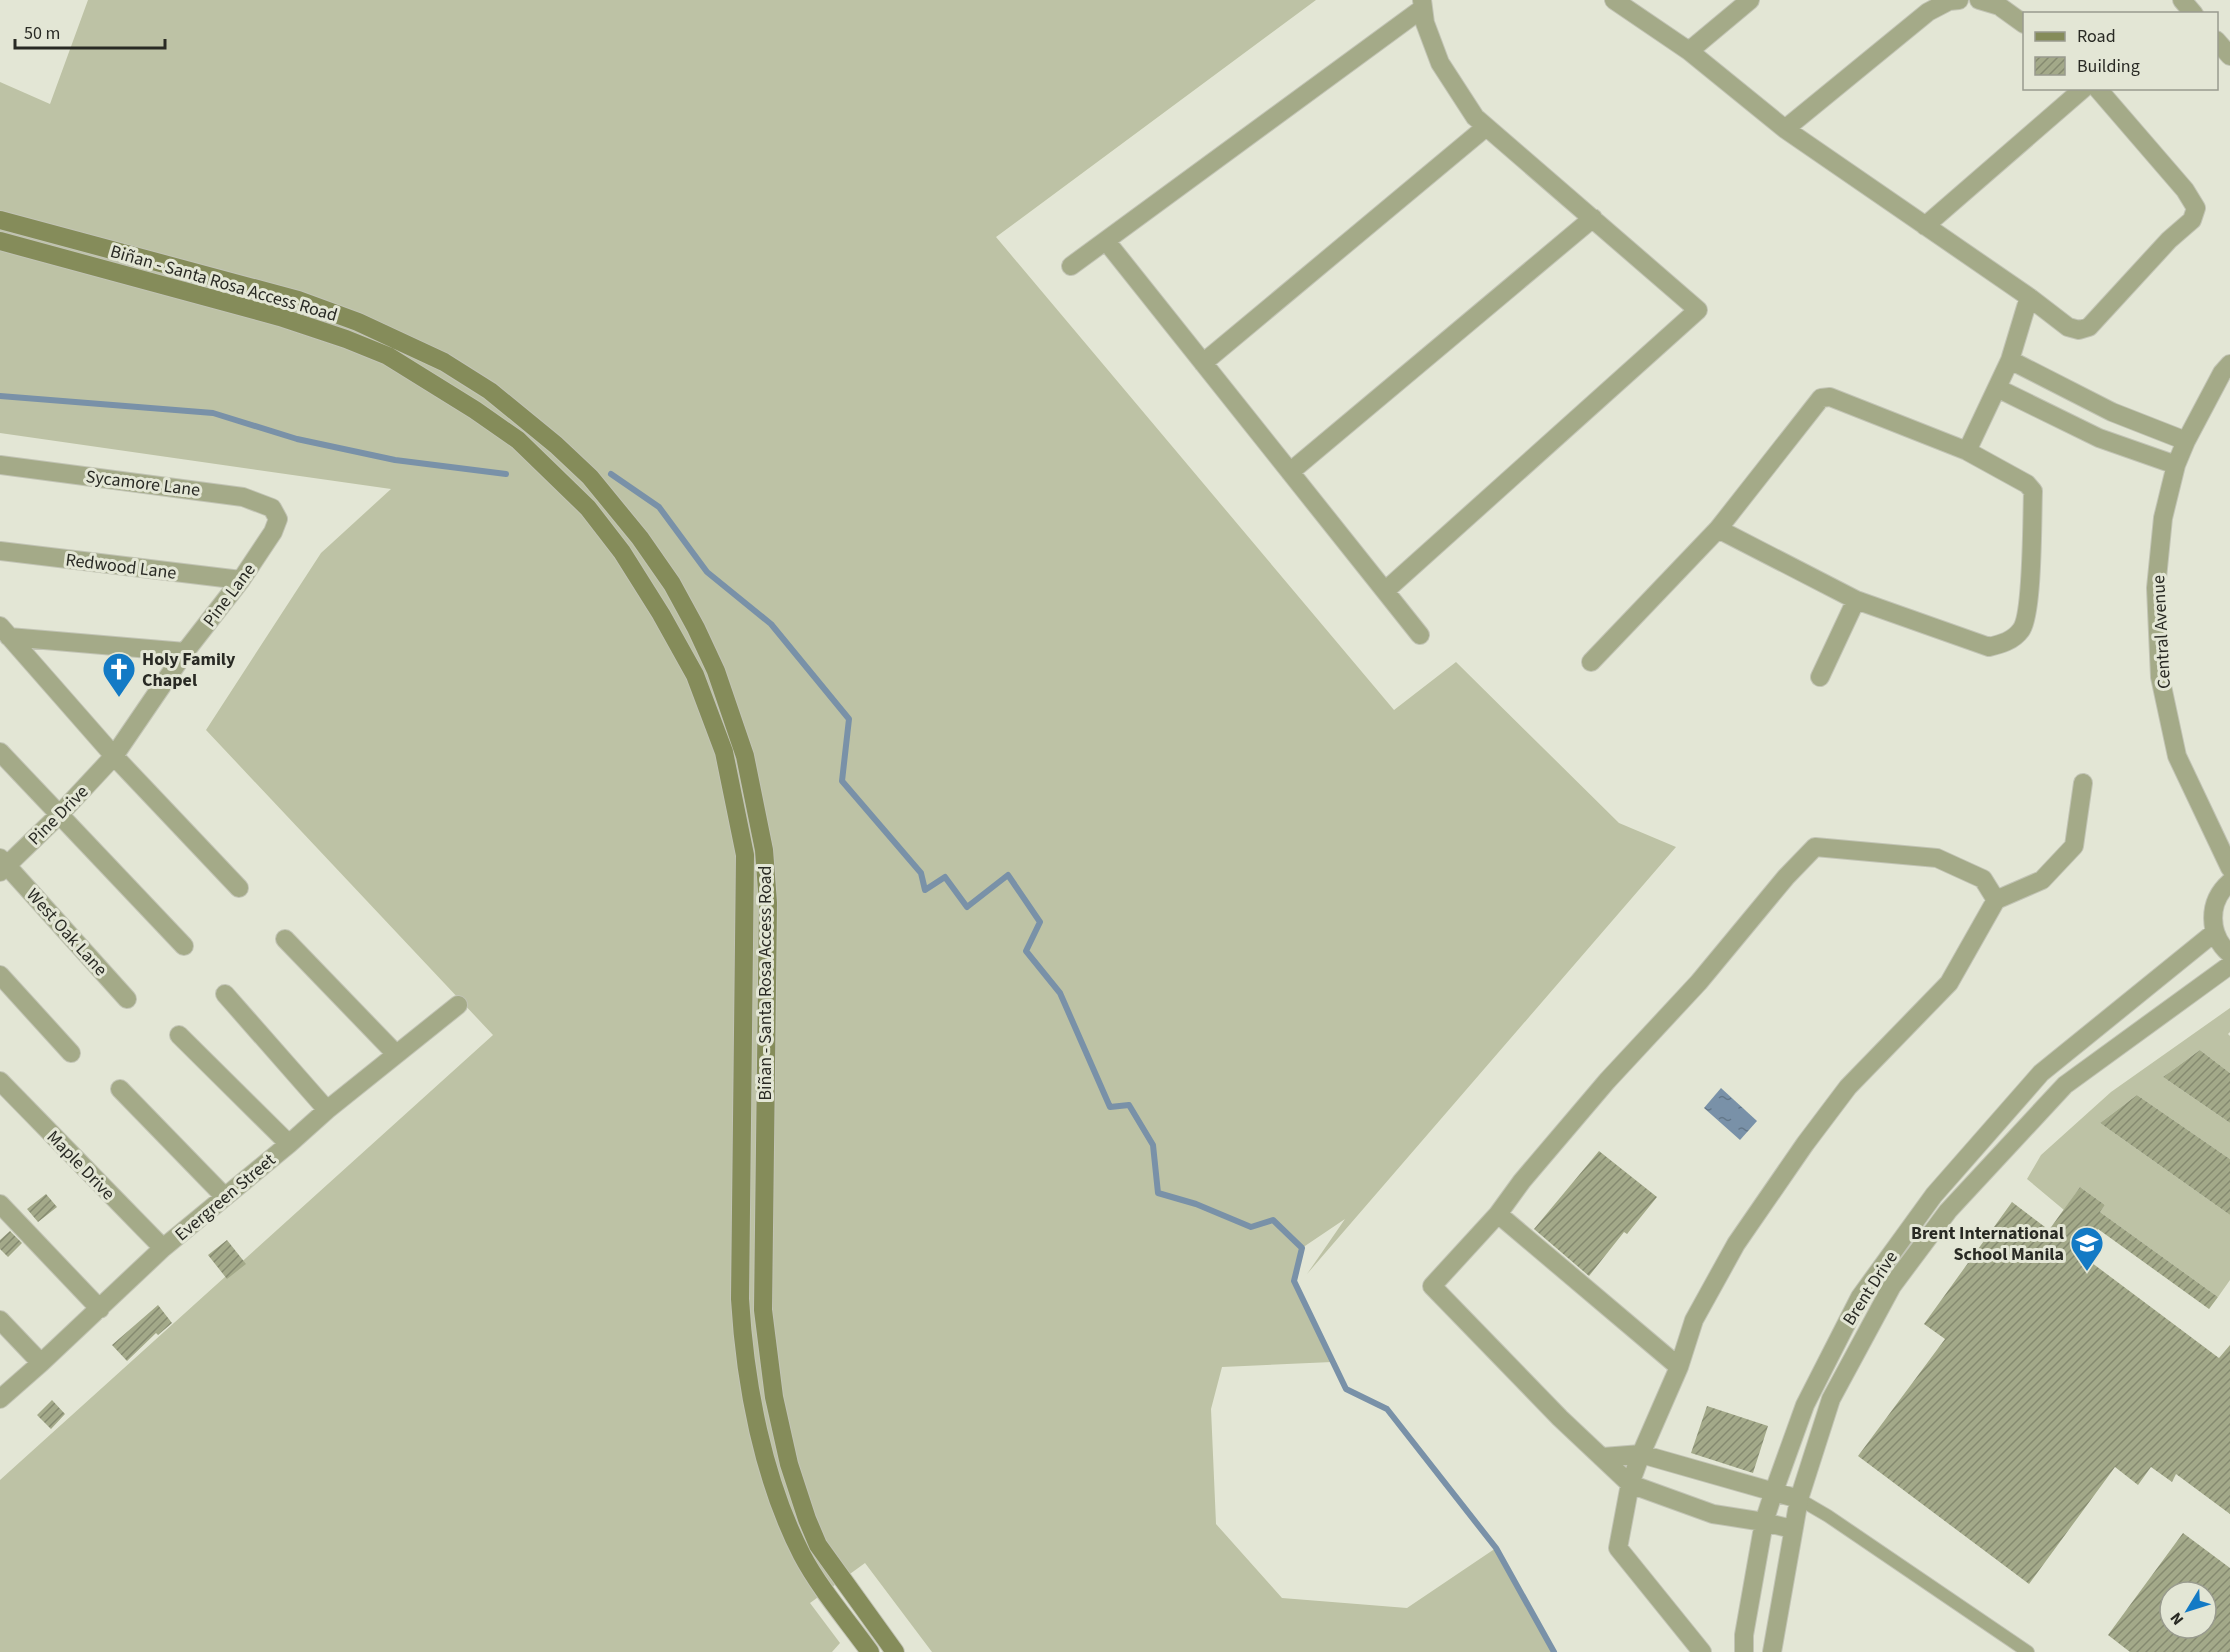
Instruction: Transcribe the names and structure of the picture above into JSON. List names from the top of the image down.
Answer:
{
  "streets": {
    "main road": ["Biñan - Santa Rosa Access Road"],
    "street": [
      "Sycamore Lane",
      "Redwood Lane",
      "Pine Lane",
      "Central Avenue",
      "Pine Drive",
      "West Oak Lane",
      "Maple Drive",
      "Evergreen Street",
      "Brent Drive"
    ]
  },
  "crossings": [
    ["Sycamore Lane", "Pine Lane"],
    ["Redwood Lane", "Pine Lane"],
    ["Pine Lane", "Pine Drive"],
    ["Pine Drive", "West Oak Lane"],
    ["Maple Drive", "Evergreen Street"]
  ],
  "places": {
    "church": ["Holy Family Chapel"],
    "school or university": ["Brent International School Manila"]
  },
  "legend": ["Road", "Building"],
  "scale_bar": "50 m",
  "north": "bottom left"
}
